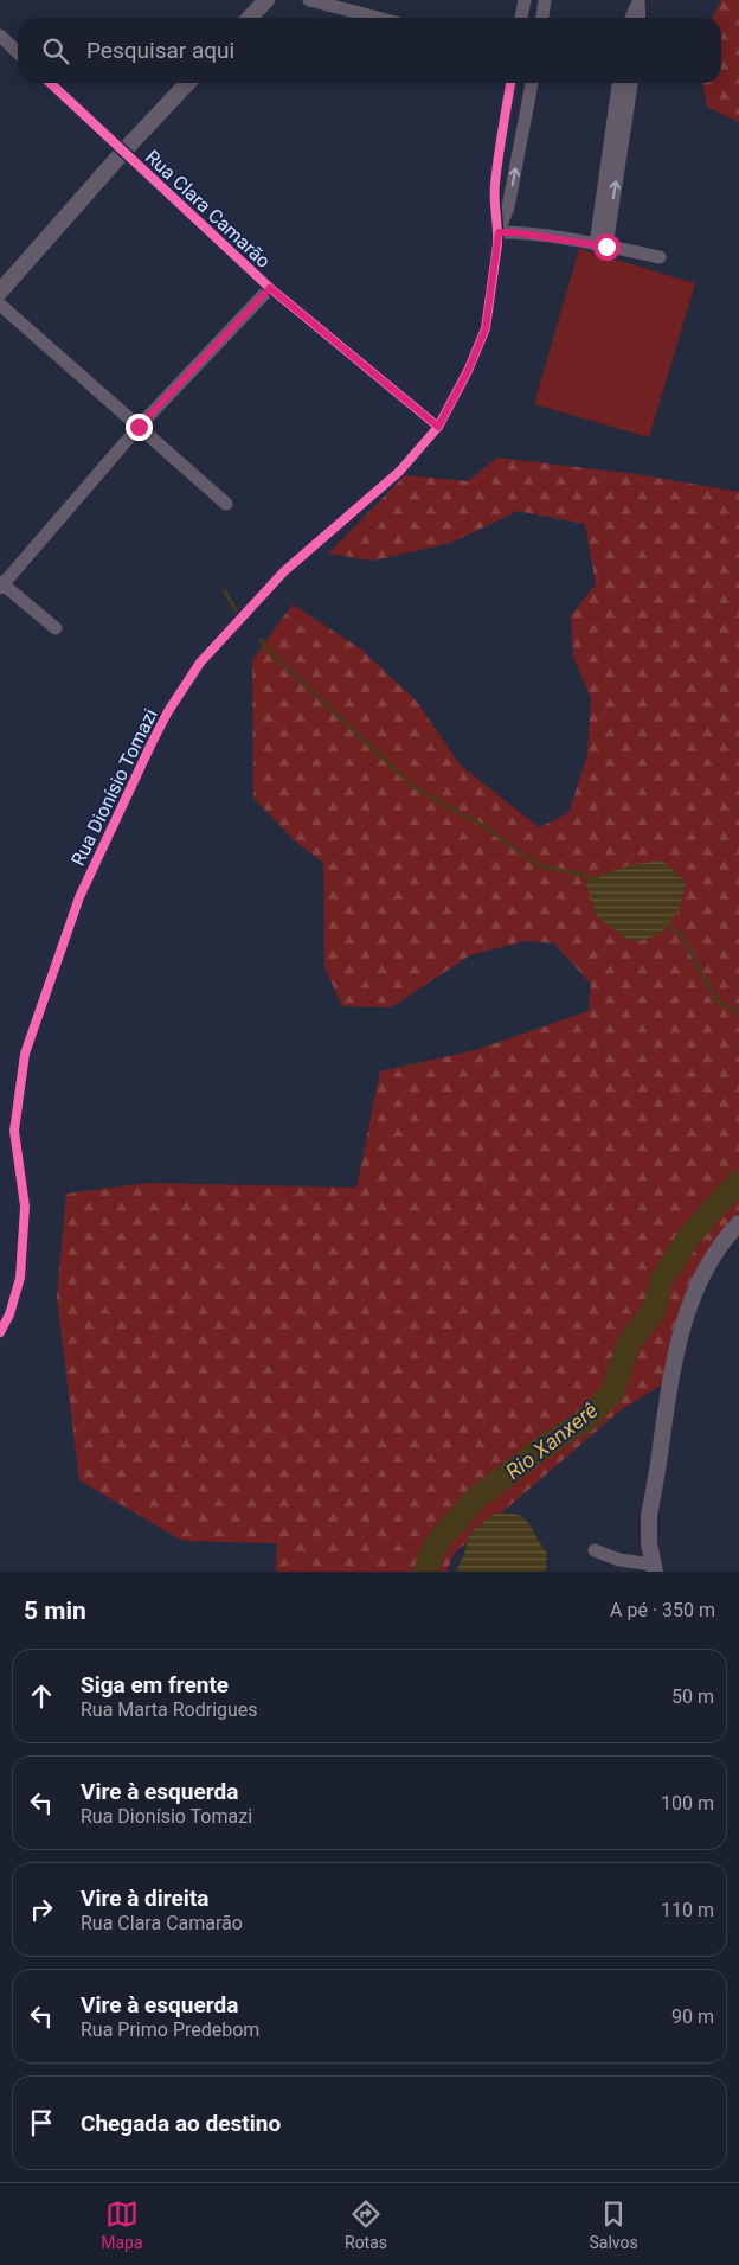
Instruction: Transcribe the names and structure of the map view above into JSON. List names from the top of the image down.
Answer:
{
  "streets": {
    "street": ["Rua Clara Camarão", "Rua Dionísio Tomazi"]
  },
  "crossings": [
    ["Rua Clara Camarão", "Rua Dionísio Tomazi"]
  ],
  "water": ["Rio Xanxerê"],
  "page": {
    "search": "Pesquisar aqui",
    "heading": ["5 min", "A pé · 350 m"],
    "list": [
      ["Siga em frente", "Rua Marta Rodrigues", "50 m"],
      ["Vire à esquerda", "Rua Dionísio Tomazi", "100 m"],
      ["Vire à direita", "Rua Clara Camarão", "110 m"],
      ["Vire à esquerda", "Rua Primo Predebom", "90 m"],
      "Chegada ao destino"
    ],
    "nav": ["Mapa", "Rotas", "Salvos"]
  }
}
